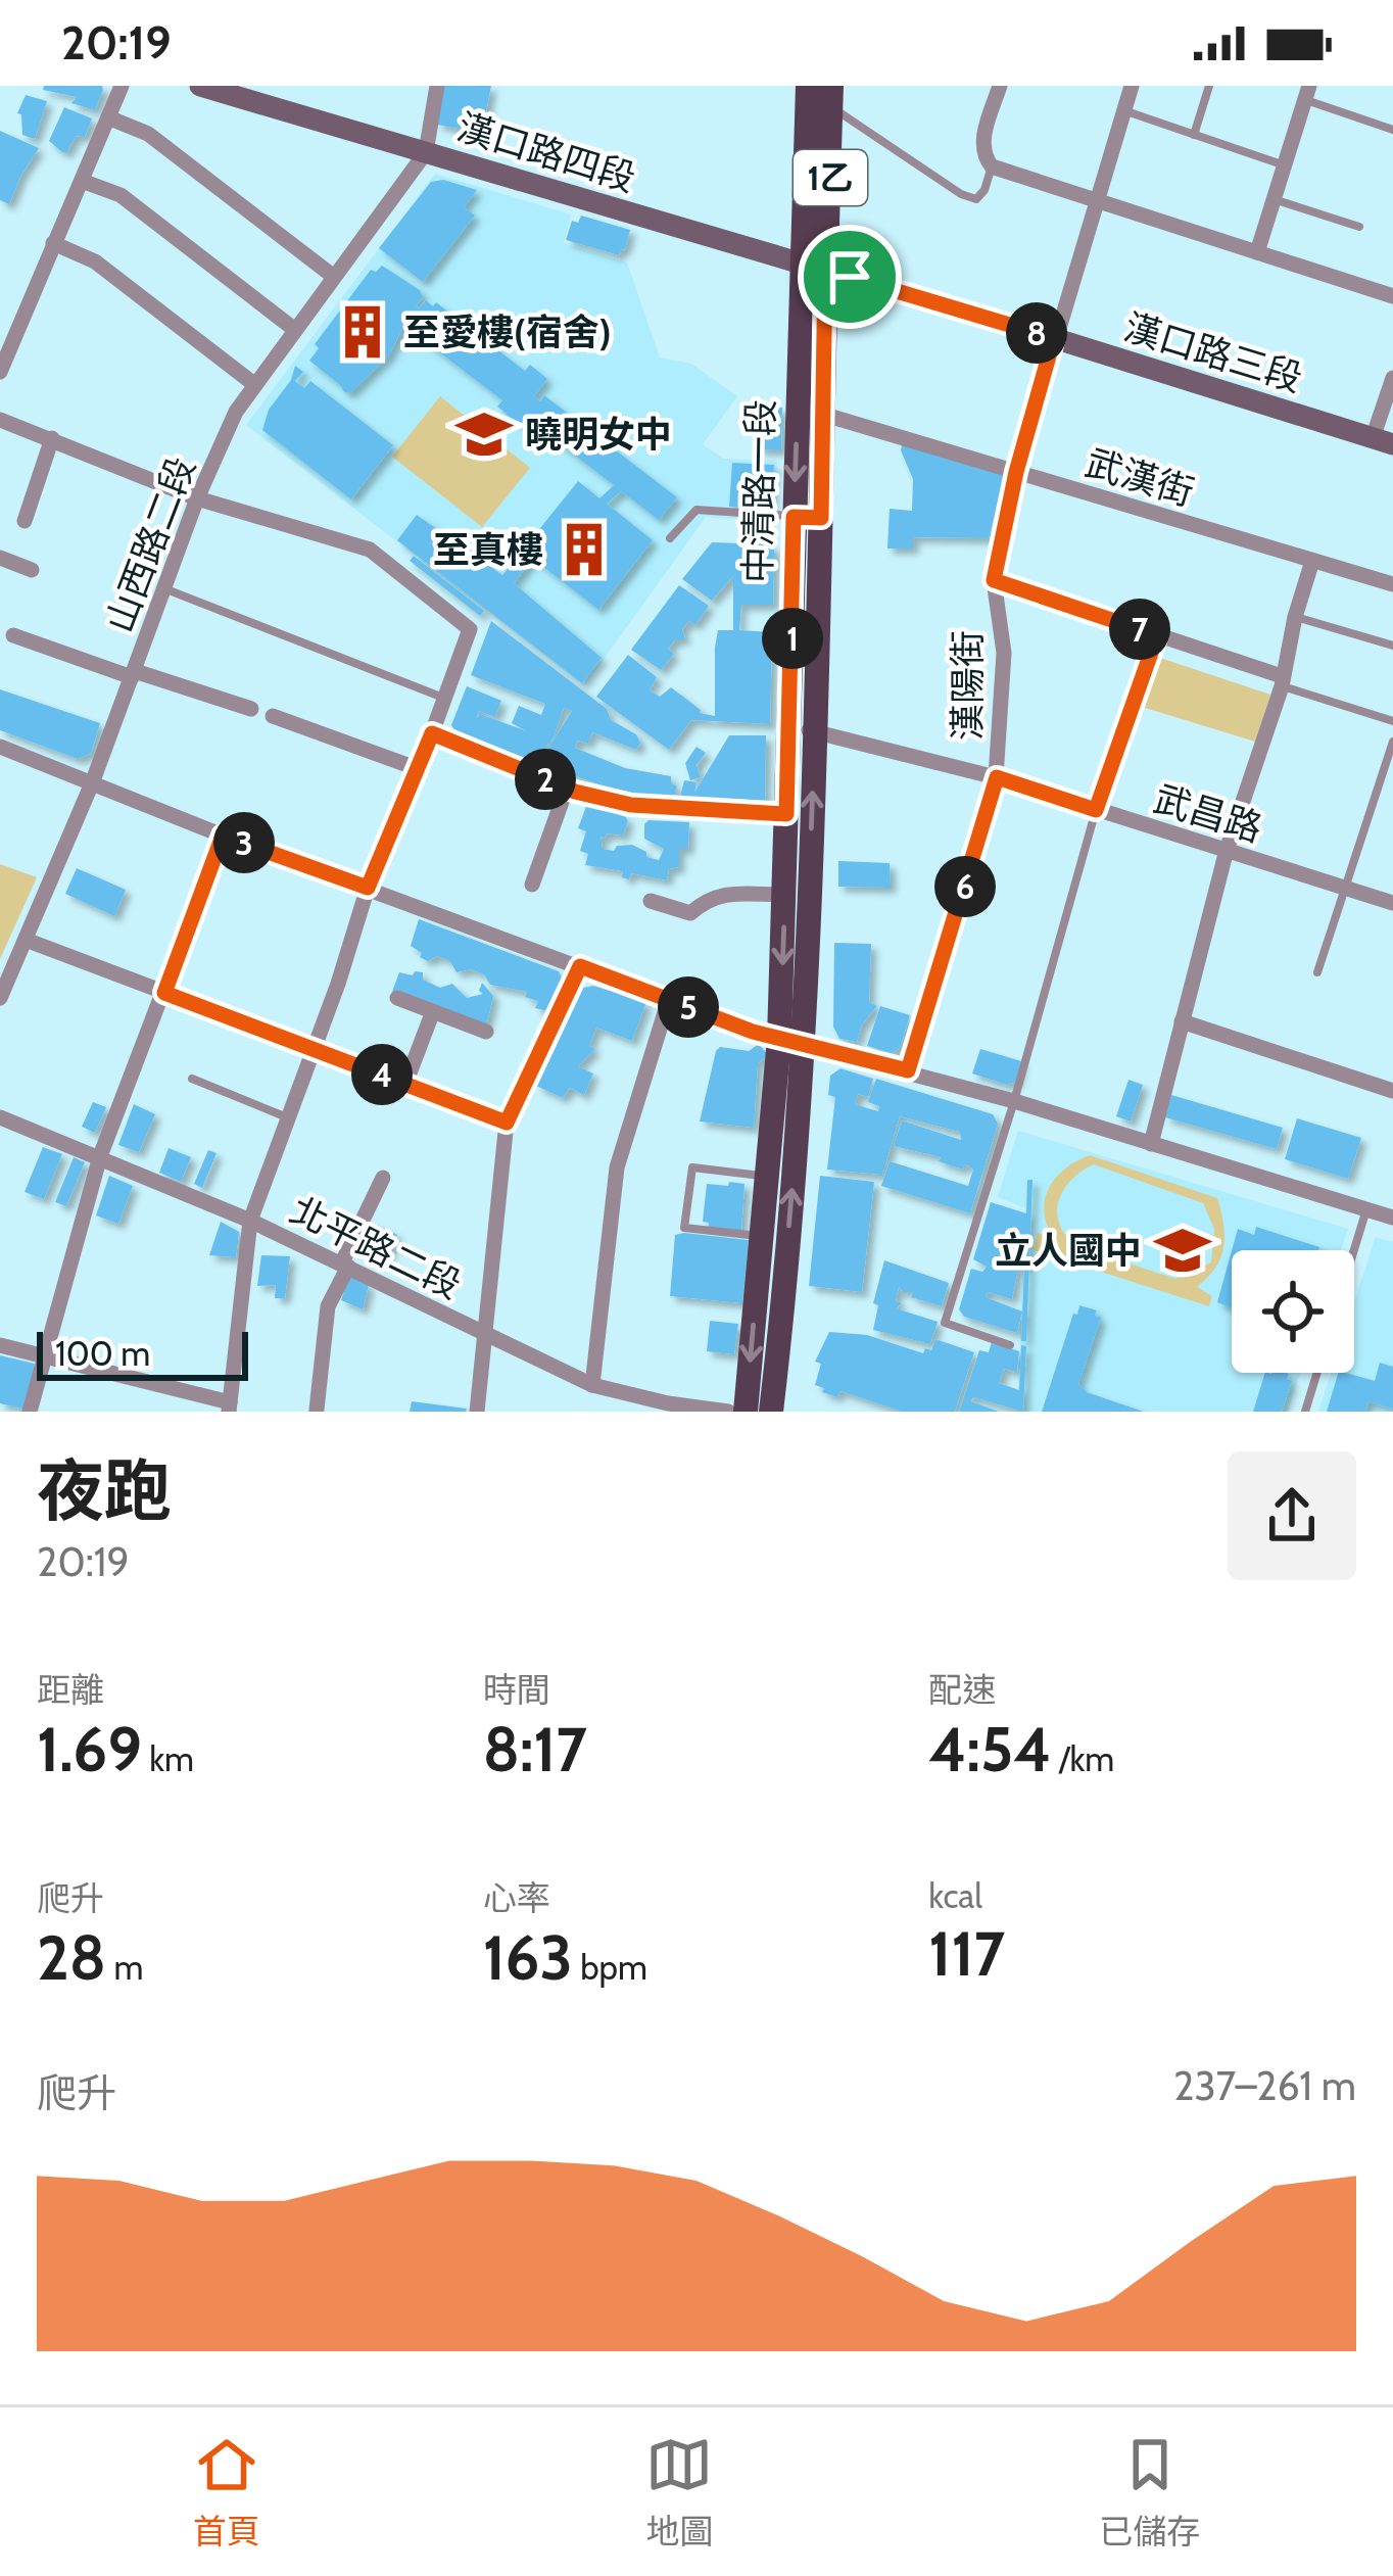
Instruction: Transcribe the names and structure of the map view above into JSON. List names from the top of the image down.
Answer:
{
  "streets": {
    "main road": ["1乙", "中清路一段"],
    "street": [
      "漢口路四段",
      "漢口路三段",
      "武漢街",
      "山西路二段",
      "漢陽街",
      "武昌路",
      "北平路二段"
    ]
  },
  "crossings": [
    ["漢口路四段", "漢口路三段"],
    ["漢口路四段", "中清路一段"],
    ["漢口路四段", "山西路二段"],
    ["漢口路三段", "中清路一段"],
    ["漢口路三段", "漢陽街"],
    ["武漢街", "中清路一段"],
    ["武漢街", "漢陽街"],
    ["中清路一段", "武昌路"],
    ["漢陽街", "武昌路"]
  ],
  "places": {
    "building": ["至愛樓(宿舍)", "至真樓"],
    "school or university": ["曉明女中", "立人國中"]
  },
  "scale_bar": "100 m",
  "page": {
    "status": "20:19",
    "pins": [
      "8",
      "7",
      "1",
      "2",
      "3",
      "6",
      "5",
      "4"
    ],
    "scale": "100 m",
    "heading": ["夜跑", "20:19"],
    "stats": [
      ["距離", "1.69 km"],
      ["時間", "8:17"],
      ["配速", "4:54 /km"],
      ["爬升", "28 m"],
      ["心率", "163 bpm"],
      ["kcal", "117"]
    ],
    "chart": ["爬升", "237–261 m"],
    "tabs": ["首頁", "地圖", "已儲存"]
  }
}
